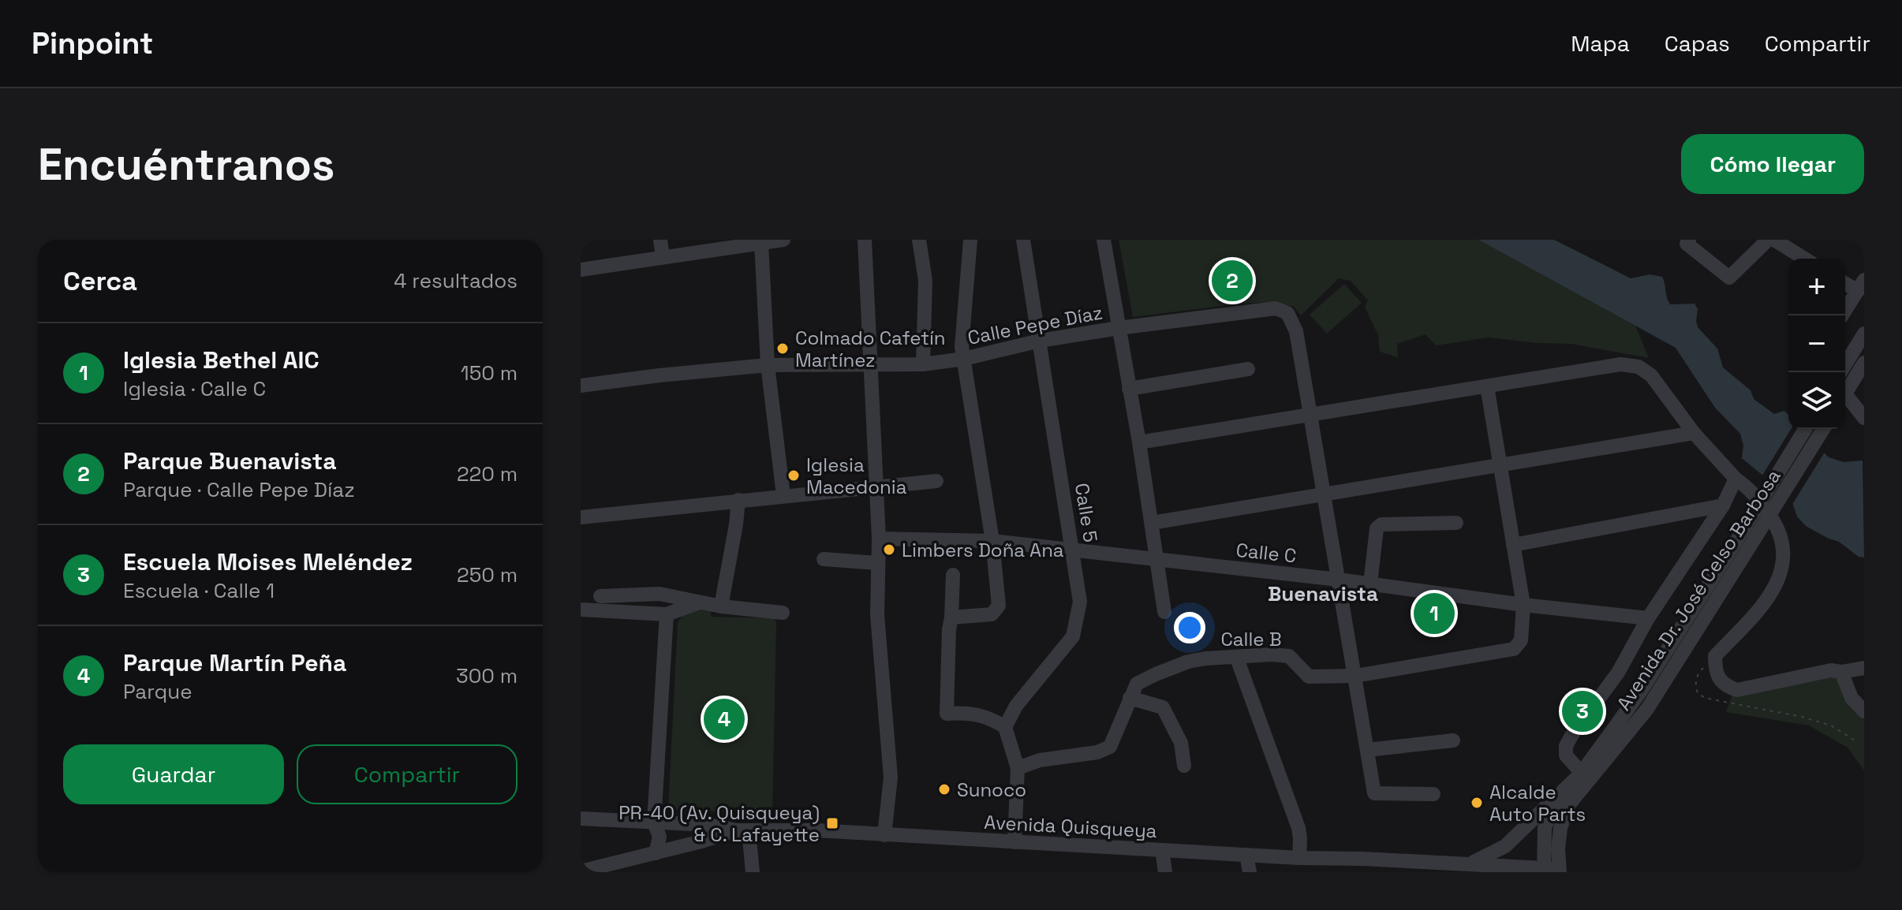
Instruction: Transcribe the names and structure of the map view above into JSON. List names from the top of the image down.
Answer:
{
  "streets": {
    "street": [
      "Calle Pepe Díaz",
      "Calle 5",
      "Calle C",
      "Avenida Dr. José Celso Barbosa",
      "Calle B",
      "Avenida Quisqueya"
    ]
  },
  "crossings": [
    ["Calle Pepe Díaz", "Calle 5"],
    ["Calle 5", "Calle C"],
    ["Calle C", "Calle B"],
    ["Avenida Dr. José Celso Barbosa", "Avenida Quisqueya"]
  ],
  "districts": ["Buenavista"],
  "places": {
    "other": [
      "Colmado Cafetín Martínez",
      "Iglesia Macedonia",
      "Limbers Doña Ana",
      "Sunoco",
      "Alcalde Auto Parts"
    ],
    "transit": ["PR-40 (Av. Quisqueya) & C. Lafayette"]
  },
  "page": {
    "header": "Pinpoint",
    "nav": ["Mapa", "Capas", "Compartir"],
    "buttons": [
      "Cómo llegar",
      ["Guardar", "Compartir"]
    ],
    "title": "Encuéntranos",
    "heading": ["Cerca", "4 resultados"],
    "pins": [
      "2",
      "1",
      "3",
      "4"
    ],
    "map_buttons": ["+", "−"],
    "list": [
      {
        "mark": "1",
        "name": "Iglesia Bethel AIC",
        "note": "Iglesia · Calle C",
        "value": "150 m"
      },
      {
        "mark": "2",
        "name": "Parque Buenavista",
        "note": "Parque · Calle Pepe Díaz",
        "value": "220 m"
      },
      {
        "mark": "3",
        "name": "Escuela Moises Meléndez",
        "note": "Escuela · Calle 1",
        "value": "250 m"
      },
      {
        "mark": "4",
        "name": "Parque Martín Peña",
        "note": "Parque",
        "value": "300 m"
      }
    ]
  }
}
